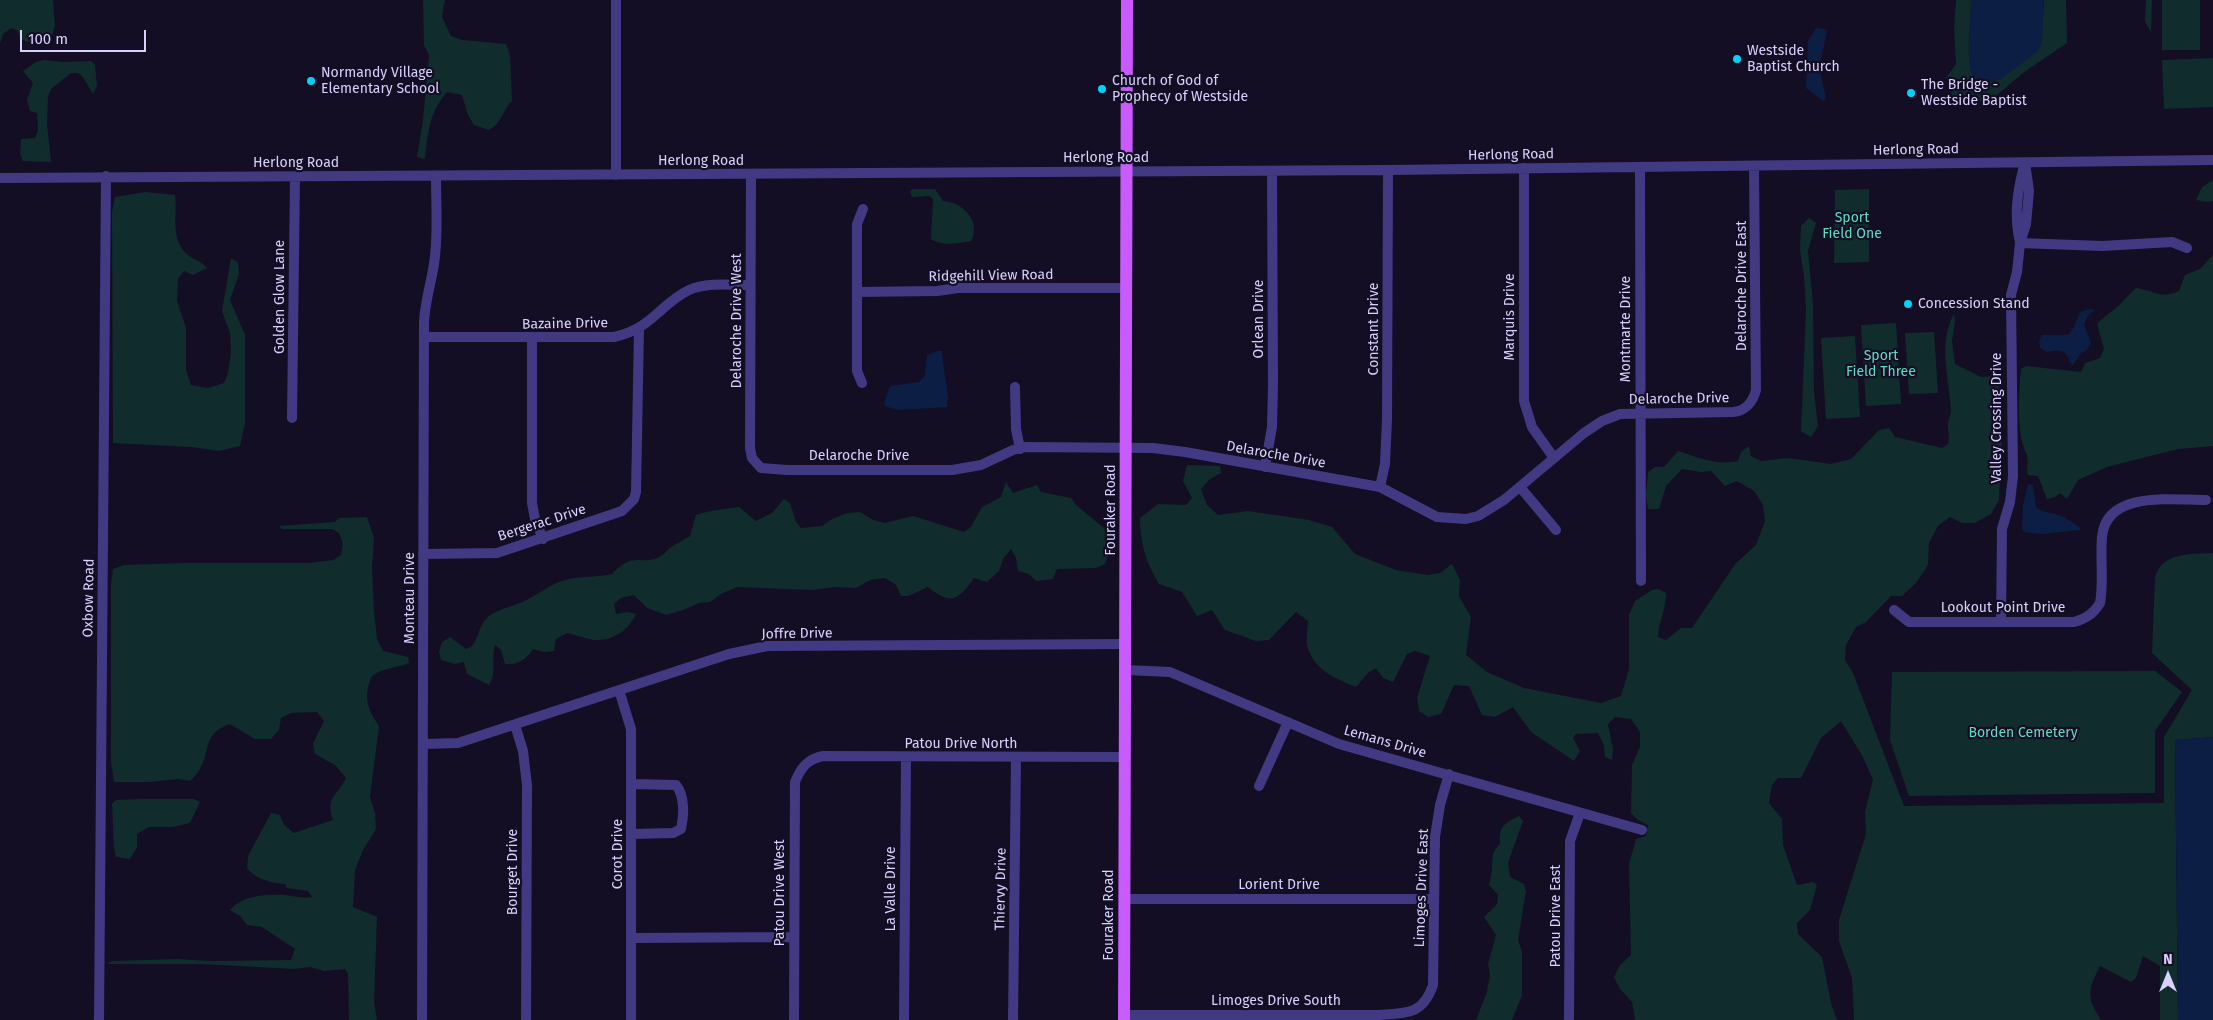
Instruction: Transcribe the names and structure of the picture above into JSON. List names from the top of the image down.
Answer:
{
  "streets": {
    "main road": ["Fouraker Road"],
    "street": [
      "Herlong Road",
      "Ridgehill View Road",
      "Delaroche Drive East",
      "Golden Glow Lane",
      "Marquis Drive",
      "Orlean Drive",
      "Delaroche Drive West",
      "Bazaine Drive",
      "Constant Drive",
      "Montmarte Drive",
      "Delaroche Drive",
      "Valley Crossing Drive",
      "Bergerac Drive",
      "Oxbow Road",
      "Monteau Drive",
      "Lookout Point Drive",
      "Joffre Drive",
      "Lemans Drive",
      "Patou Drive North",
      "Corot Drive",
      "Bourget Drive",
      "Lorient Drive",
      "Limoges Drive East",
      "La Valle Drive",
      "Thiervy Drive",
      "Patou Drive West",
      "Patou Drive East",
      "Limoges Drive South"
    ]
  },
  "crossings": [
    ["Herlong Road", "Delaroche Drive East"],
    ["Herlong Road", "Golden Glow Lane"],
    ["Herlong Road", "Marquis Drive"],
    ["Herlong Road", "Orlean Drive"],
    ["Herlong Road", "Delaroche Drive West"],
    ["Herlong Road", "Constant Drive"],
    ["Herlong Road", "Montmarte Drive"],
    ["Herlong Road", "Valley Crossing Drive"],
    ["Herlong Road", "Fouraker Road"],
    ["Herlong Road", "Oxbow Road"],
    ["Herlong Road", "Monteau Drive"],
    ["Ridgehill View Road", "Fouraker Road"],
    ["Delaroche Drive East", "Delaroche Drive"],
    ["Marquis Drive", "Delaroche Drive"],
    ["Orlean Drive", "Delaroche Drive"],
    ["Delaroche Drive West", "Bazaine Drive"],
    ["Delaroche Drive West", "Delaroche Drive"],
    ["Bazaine Drive", "Bergerac Drive"],
    ["Bazaine Drive", "Monteau Drive"],
    ["Constant Drive", "Delaroche Drive"],
    ["Montmarte Drive", "Delaroche Drive"],
    ["Delaroche Drive", "Fouraker Road"],
    ["Valley Crossing Drive", "Lookout Point Drive"],
    ["Fouraker Road", "Joffre Drive"],
    ["Fouraker Road", "Lemans Drive"],
    ["Fouraker Road", "Patou Drive North"],
    ["Fouraker Road", "Lorient Drive"],
    ["Fouraker Road", "Limoges Drive South"],
    ["Bergerac Drive", "Monteau Drive"],
    ["Monteau Drive", "Joffre Drive"],
    ["Joffre Drive", "Corot Drive"],
    ["Joffre Drive", "Bourget Drive"],
    ["Lemans Drive", "Limoges Drive East"],
    ["Lemans Drive", "Patou Drive East"],
    ["Patou Drive North", "La Valle Drive"],
    ["Patou Drive North", "Thiervy Drive"],
    ["Patou Drive North", "Patou Drive West"],
    ["Lorient Drive", "Limoges Drive East"],
    ["Limoges Drive East", "Limoges Drive South"]
  ],
  "parks": ["Sport Field One", "Sport Field Three", "Borden Cemetery"],
  "places": [
    "Westside Baptist Church",
    "Normandy Village Elementary School",
    "Church of God of Prophecy of Westside",
    "The Bridge - Westside Baptist",
    "Concession Stand"
  ],
  "scale_bar": "100 m",
  "north": "top"
}
